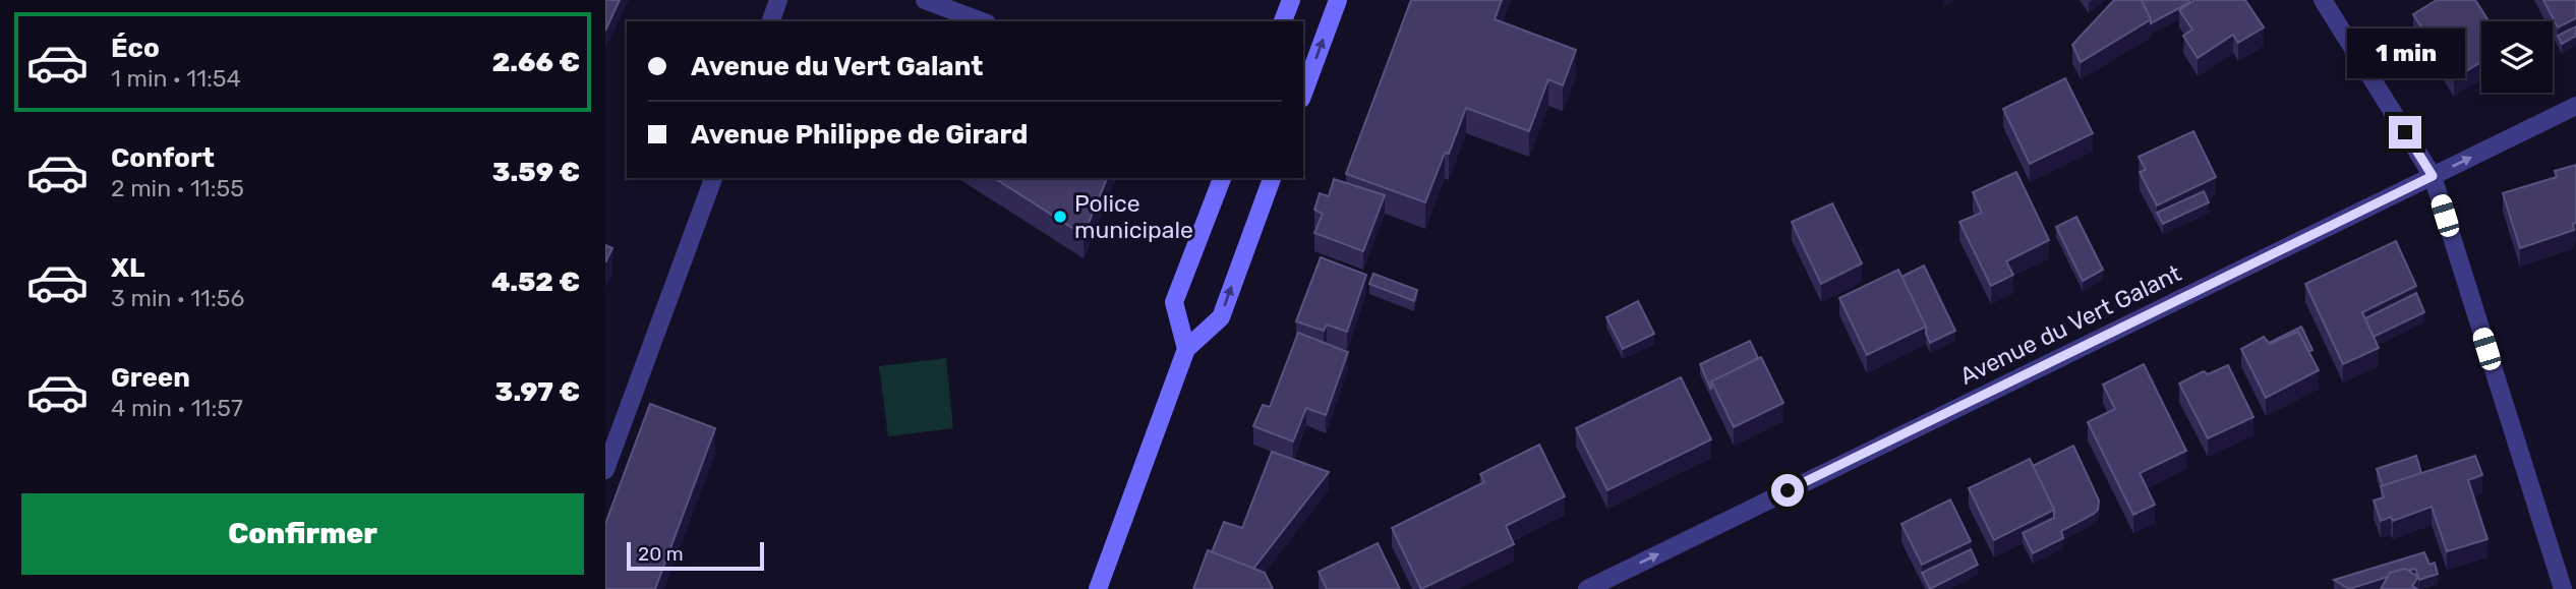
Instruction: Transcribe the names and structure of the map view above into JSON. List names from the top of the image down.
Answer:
{
  "streets": {
    "street": ["Avenue du Vert Galant"]
  },
  "one_way": ["Avenue du Vert Galant"],
  "places": ["Police municipale"],
  "scale_bar": "20 m",
  "page": {
    "list": [
      {
        "name": "Éco",
        "note": "1 min · 11:54",
        "value": "2.66 €"
      },
      {
        "name": "Confort",
        "note": "2 min · 11:55",
        "value": "3.59 €"
      },
      {
        "name": "XL",
        "note": "3 min · 11:56",
        "value": "4.52 €"
      },
      {
        "name": "Green",
        "note": "4 min · 11:57",
        "value": "3.97 €"
      }
    ],
    "banner": ["Avenue du Vert Galant", "Avenue Philippe de Girard"],
    "bubble": "1 min",
    "buttons": "Confirmer",
    "scale": "20 m"
  }
}
